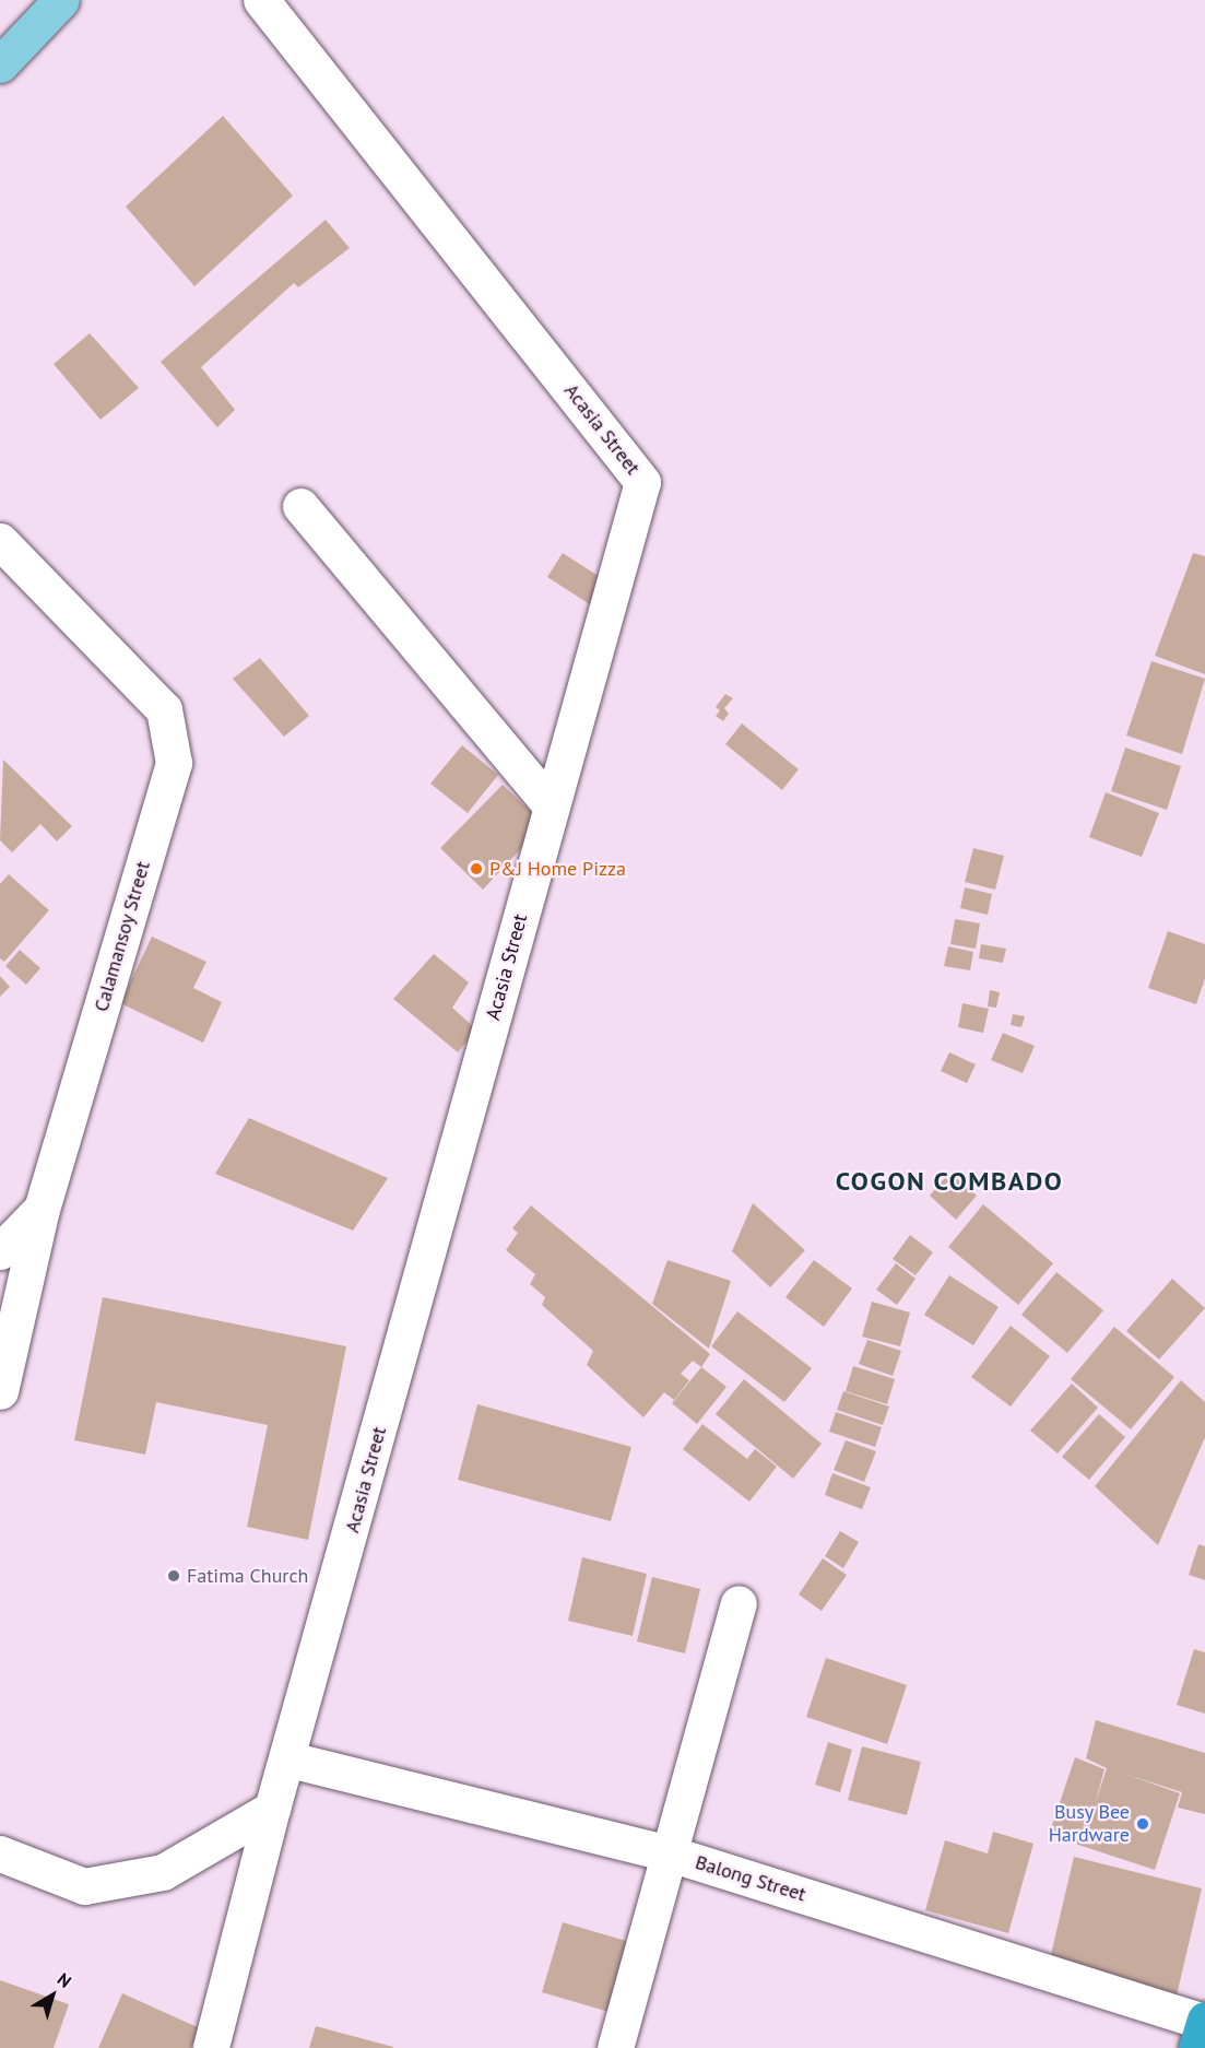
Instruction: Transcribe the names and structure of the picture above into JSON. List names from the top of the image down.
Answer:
{
  "streets": {
    "street": ["Acasia Street", "Calamansoy Street", "Balong Street"]
  },
  "crossings": [
    ["Acasia Street", "Balong Street"]
  ],
  "districts": ["COGON COMBADO"],
  "places": ["P&J Home Pizza", "Fatima Church", "Busy Bee Hardware"],
  "north": "top right"
}
